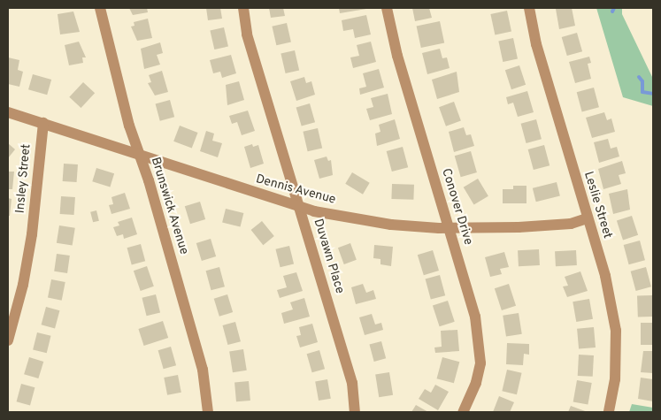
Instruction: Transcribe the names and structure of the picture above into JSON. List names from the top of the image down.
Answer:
{
  "streets": {
    "street": [
      "Insley Street",
      "Dennis Avenue",
      "Leslie Street",
      "Brunswick Avenue",
      "Conover Drive",
      "Duvawn Place"
    ]
  },
  "crossings": [
    ["Insley Street", "Dennis Avenue"],
    ["Dennis Avenue", "Leslie Street"],
    ["Dennis Avenue", "Brunswick Avenue"],
    ["Dennis Avenue", "Conover Drive"],
    ["Dennis Avenue", "Duvawn Place"]
  ]
}
